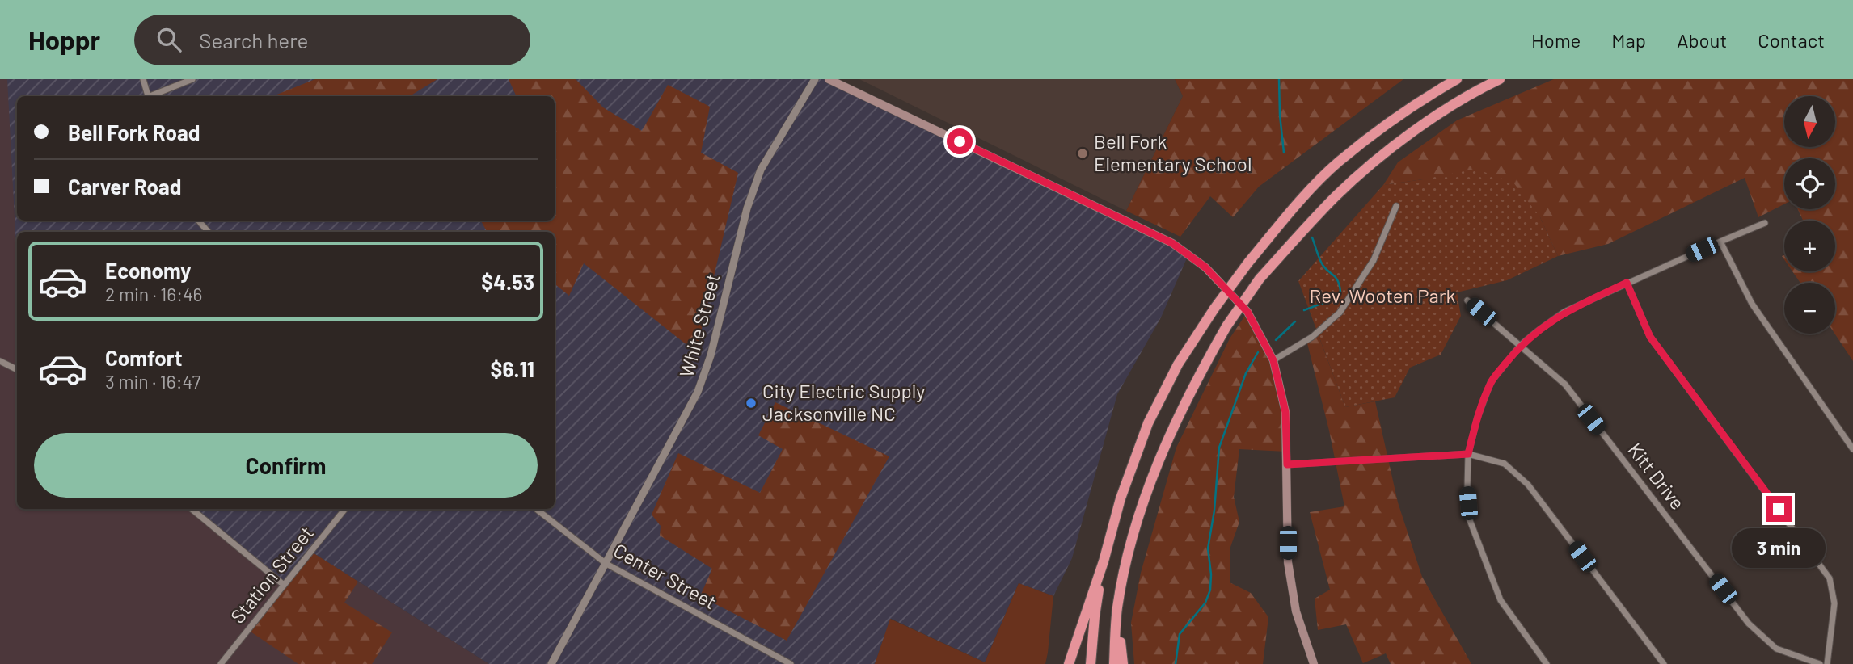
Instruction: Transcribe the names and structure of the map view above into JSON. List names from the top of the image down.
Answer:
{
  "streets": {
    "street": [
      "White Street",
      "Kitt Drive",
      "Station Street",
      "Center Street"
    ]
  },
  "crossings": [
    ["White Street", "Center Street"]
  ],
  "parks": ["Rev. Wooten Park"],
  "places": ["Bell Fork Elementary School", "City Electric Supply Jacksonville NC"],
  "north": "bottom",
  "page": {
    "header": "Hoppr",
    "search": "Search here",
    "nav": [
      "Home",
      "Map",
      "About",
      "Contact"
    ],
    "map_buttons": ["+", "−"],
    "banner": ["Bell Fork Road", "Carver Road"],
    "list": [
      {
        "name": "Economy",
        "note": "2 min · 16:46",
        "value": "$4.53"
      },
      {
        "name": "Comfort",
        "note": "3 min · 16:47",
        "value": "$6.11"
      }
    ],
    "buttons": "Confirm",
    "bubble": "3 min"
  }
}
